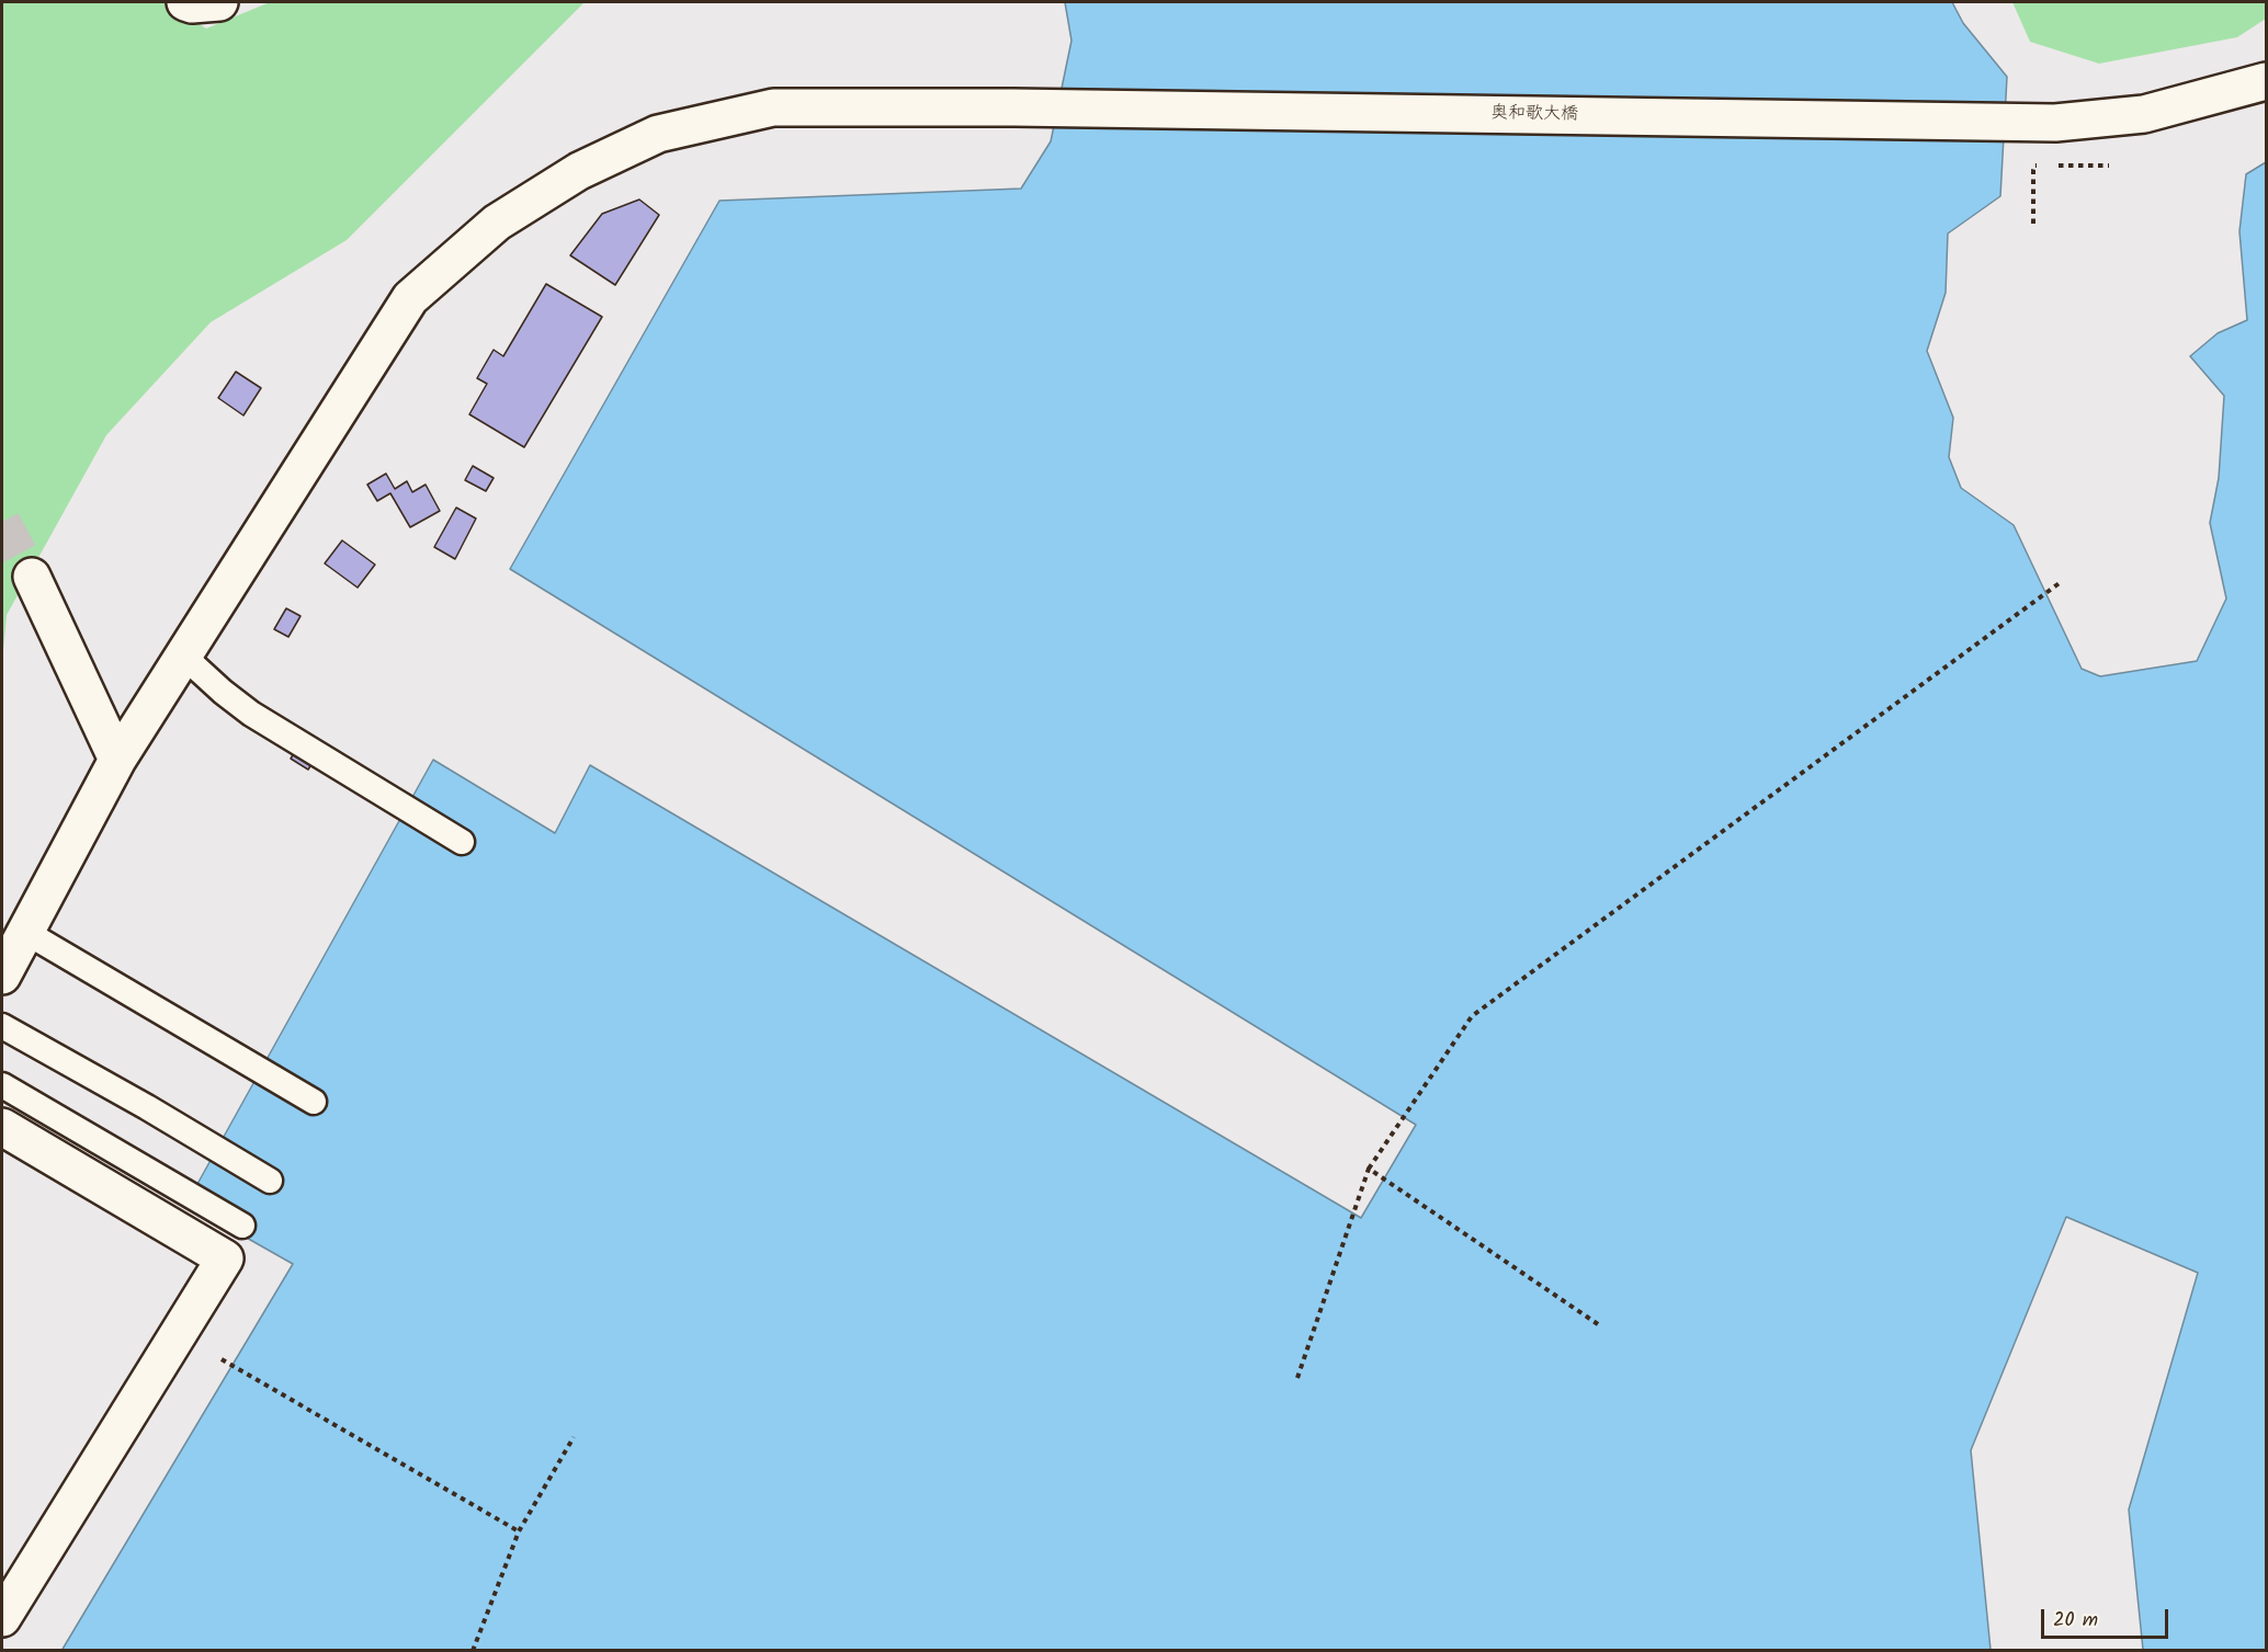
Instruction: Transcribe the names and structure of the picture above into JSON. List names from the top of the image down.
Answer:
{
  "streets": {
    "street": ["奥和歌大橋"]
  },
  "scale_bar": "20 m"
}
